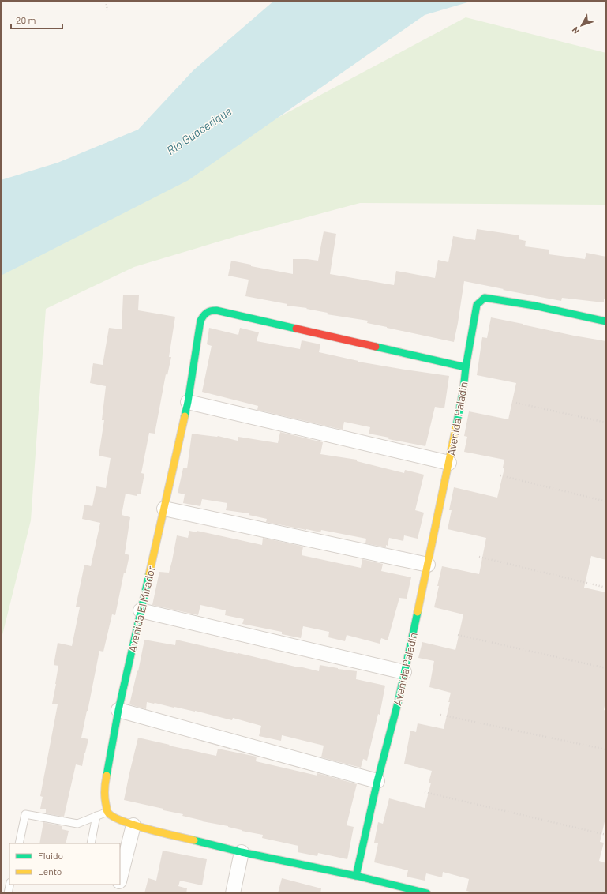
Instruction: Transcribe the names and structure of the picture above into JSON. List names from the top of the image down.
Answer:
{
  "streets": {
    "street": ["Avenida Paladín", "Avenida El Mirador"]
  },
  "crossings": [
    ["Avenida Paladín", "Avenida El Mirador"]
  ],
  "water": ["Río Guacerique"],
  "legend": ["Fluido", "Lento"],
  "scale_bar": "20 m",
  "north": "bottom left"
}
